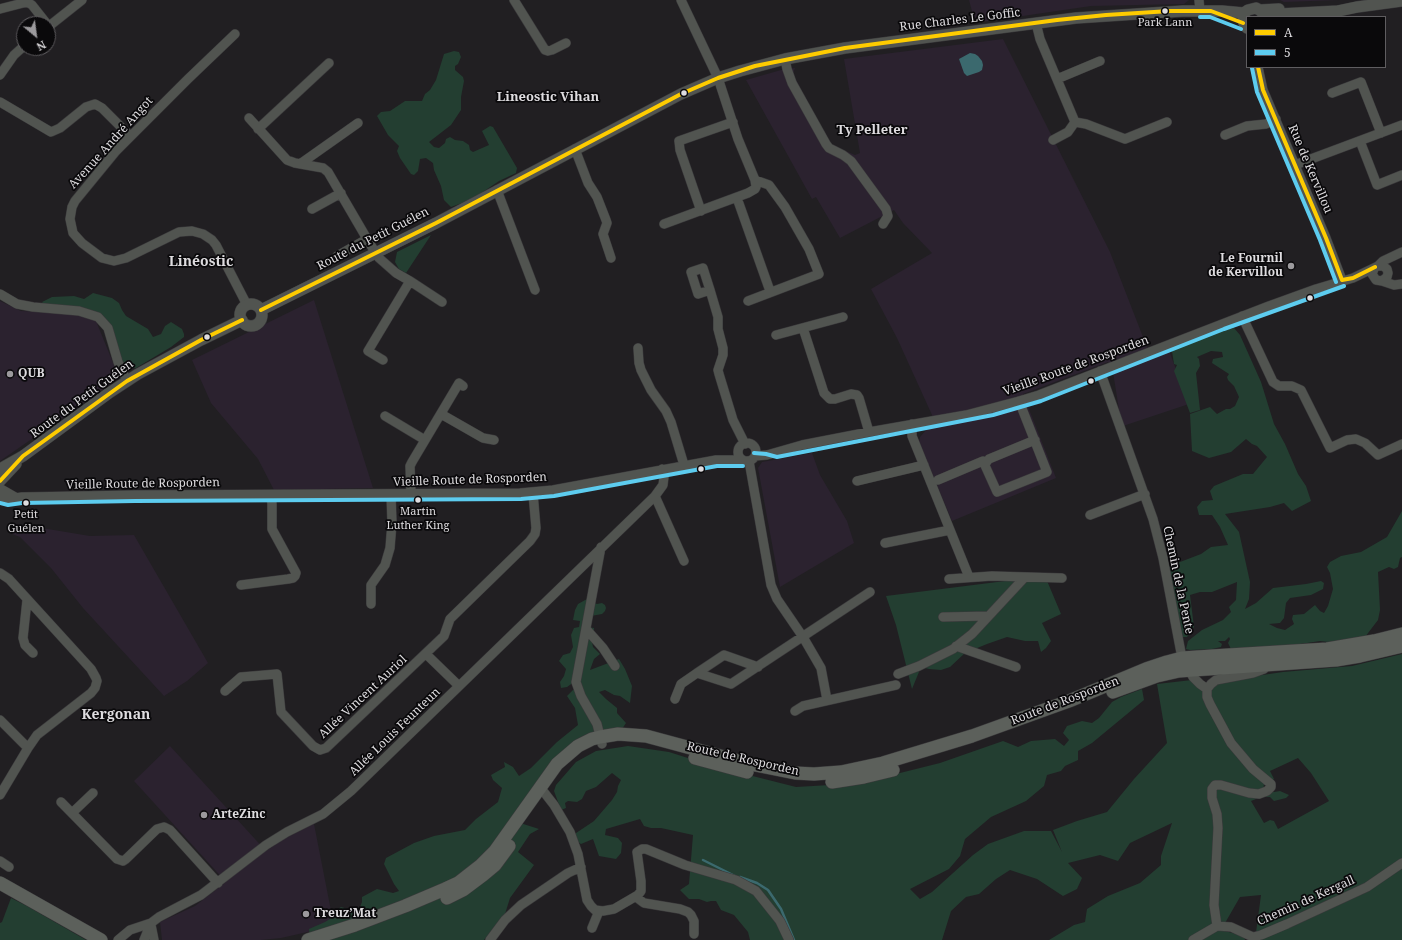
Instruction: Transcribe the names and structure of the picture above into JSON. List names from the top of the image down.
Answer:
{
  "streets": {
    "main road": ["Route de Rosporden"],
    "street": [
      "Rue Charles Le Goffic",
      "Avenue André Angot",
      "Rue de Kervillou",
      "Route du Petit Guélen",
      "Vieille Route de Rosporden",
      "Chemin de la Pente",
      "Allée Vincent Auriol",
      "Allée Louis Feunteun",
      "Chemin de Kergall"
    ]
  },
  "crossings": [
    ["Rue Charles Le Goffic", "Route du Petit Guélen"],
    ["Avenue André Angot", "Route du Petit Guélen"],
    ["Rue de Kervillou", "Vieille Route de Rosporden"],
    ["Route du Petit Guélen", "Vieille Route de Rosporden"],
    ["Vieille Route de Rosporden", "Chemin de la Pente"],
    ["Vieille Route de Rosporden", "Allée Vincent Auriol"],
    ["Vieille Route de Rosporden", "Allée Louis Feunteun"],
    ["Chemin de la Pente", "Route de Rosporden"]
  ],
  "districts": [
    "Lineostic Vihan",
    "Ty Pelleter",
    "Linéostic",
    "Kergonan"
  ],
  "places": [
    "Park Lann",
    "Le Fournil de Kervillou",
    "QUB",
    "Martin Luther King",
    "Petit Guélen",
    "ArteZinc",
    "Treuz’Mat"
  ],
  "lines": ["transit line A", "transit line 5"],
  "legend": ["A", "5"],
  "north": "bottom right"
}
